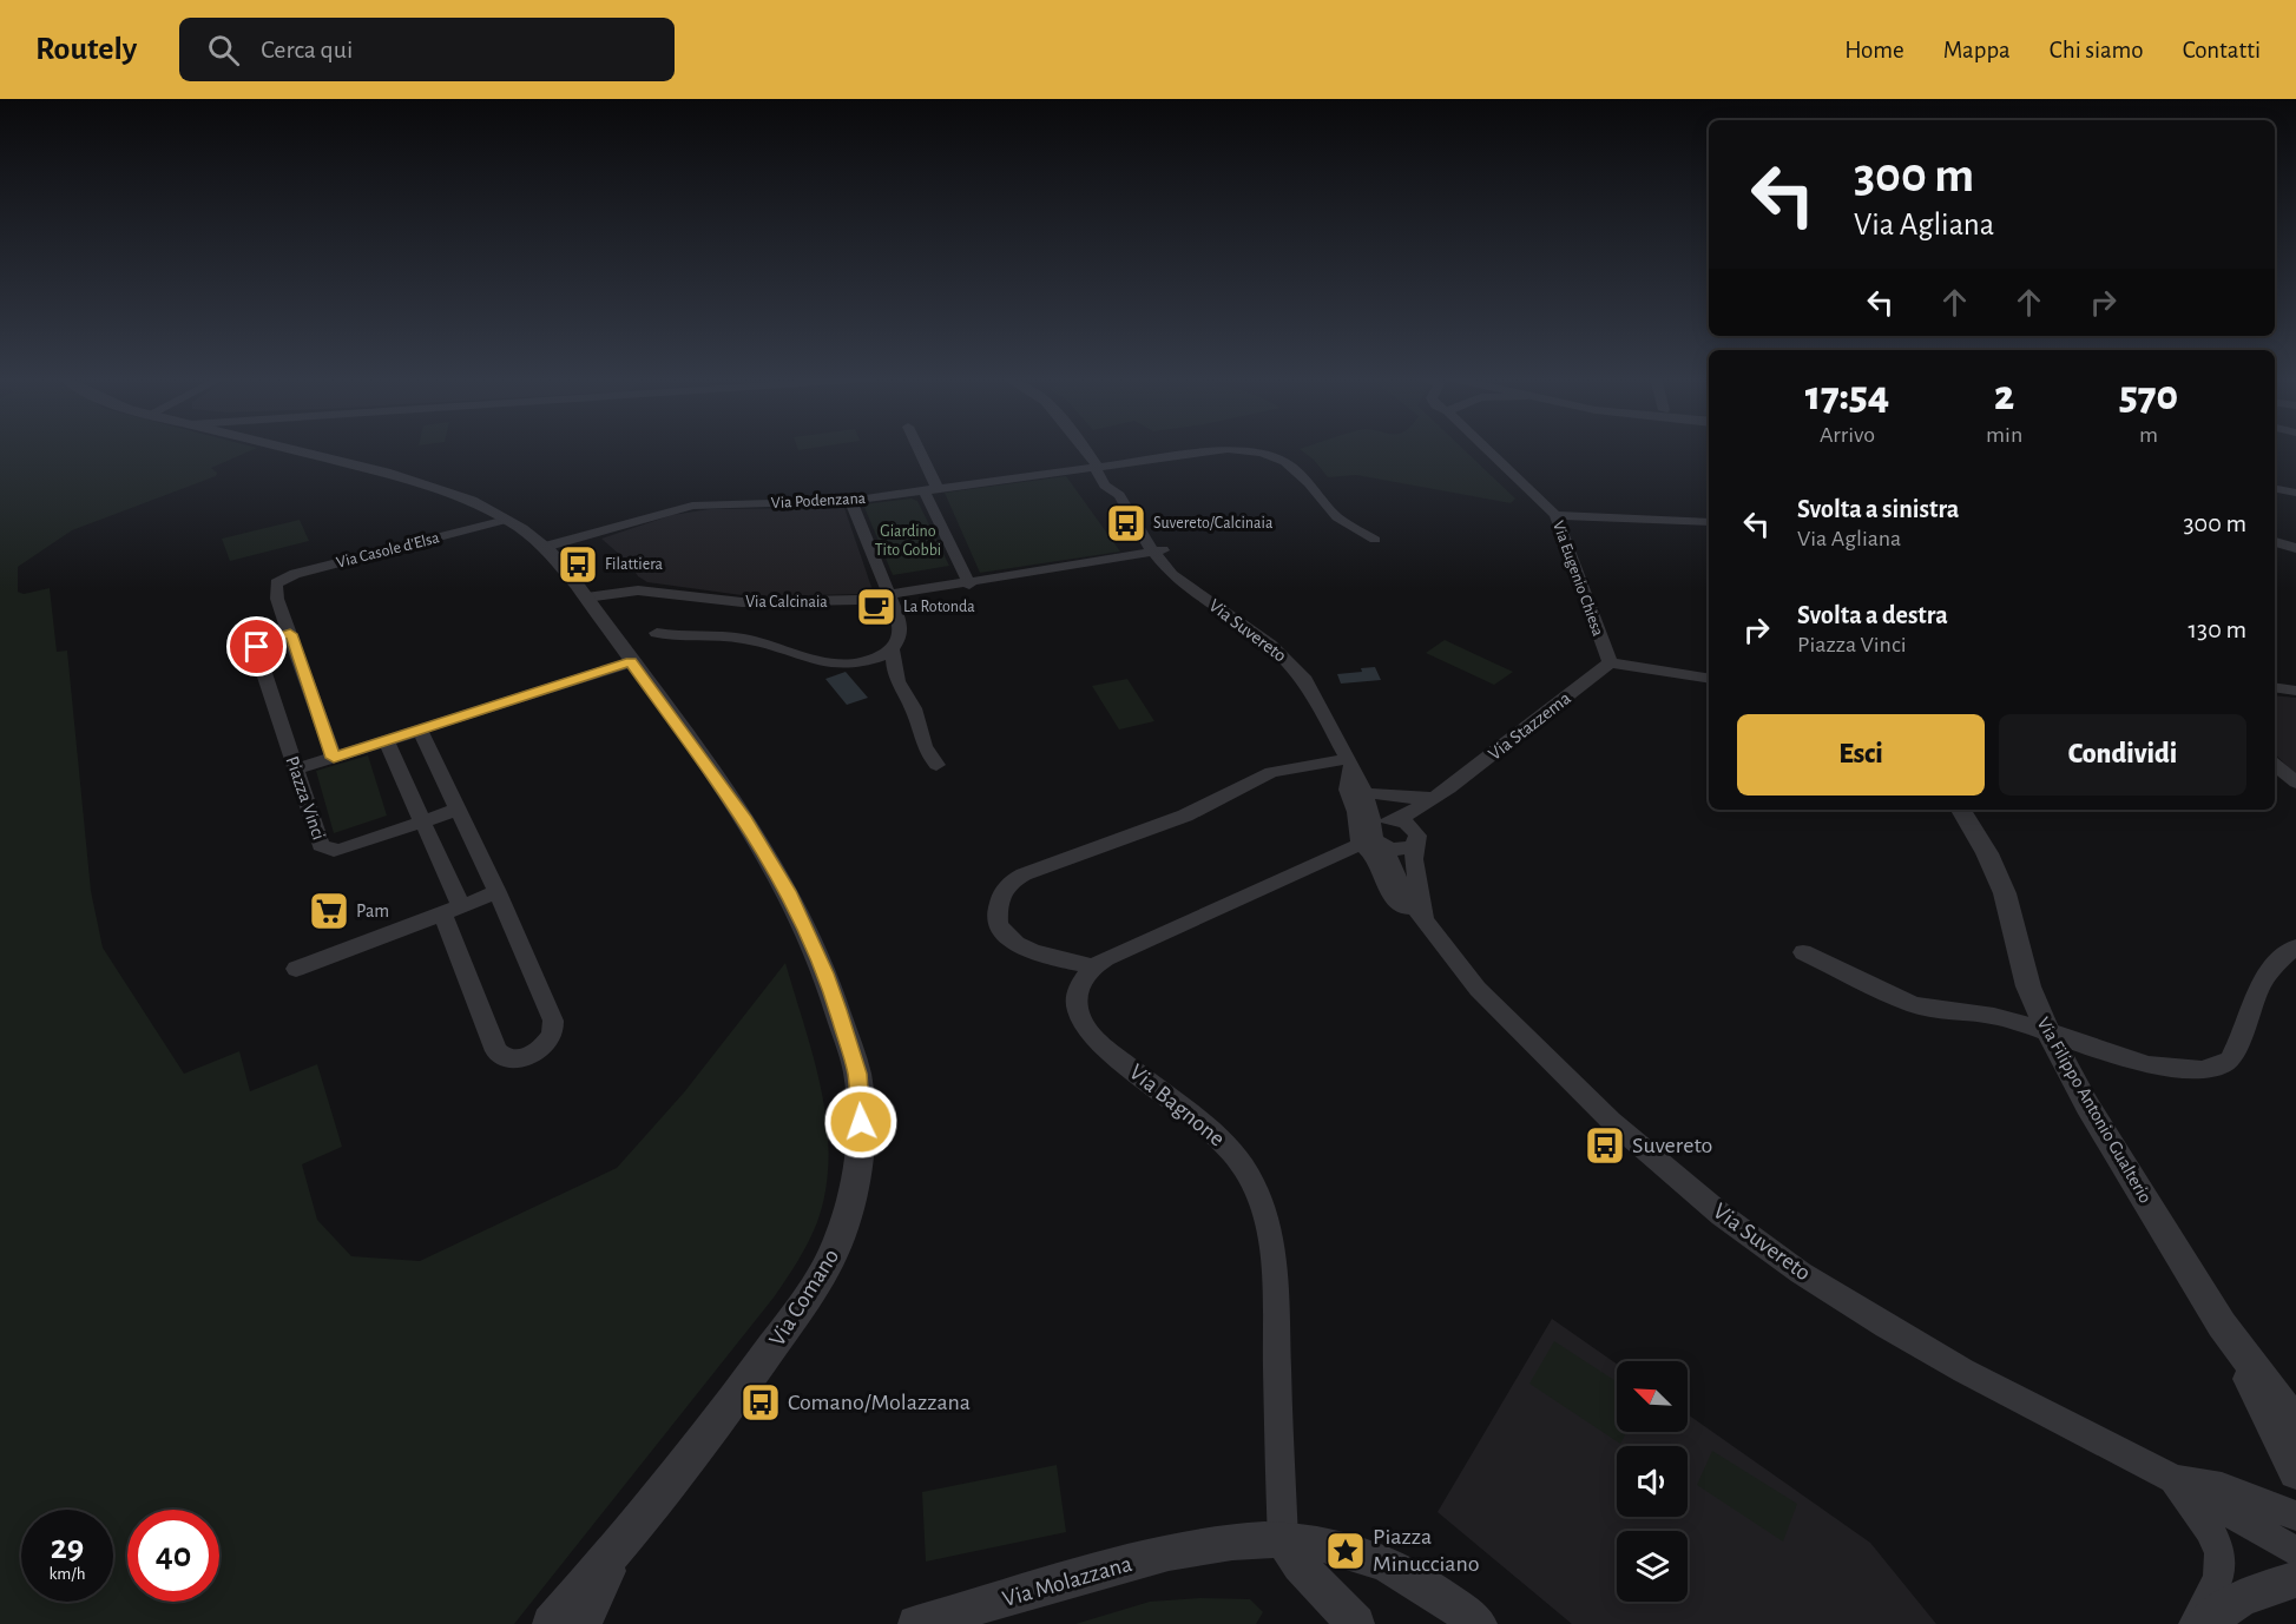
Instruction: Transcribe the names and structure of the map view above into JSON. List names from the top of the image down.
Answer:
{
  "streets": {
    "street": [
      "Via Podenzana",
      "Via Casole d'Elsa",
      "Via Eugenio Chiesa",
      "Via Calcinaia",
      "Via Suvereto",
      "Via Stazzema",
      "Piazza Vinci",
      "Via Bagnone",
      "Via Filippo Antonio Gualterio",
      "Via Comano",
      "Via Molazzana"
    ]
  },
  "crossings": [
    ["Via Podenzana", "Via Suvereto"],
    ["Via Podenzana", "Via Comano"],
    ["Via Casole d'Elsa", "Piazza Vinci"],
    ["Via Casole d'Elsa", "Via Comano"],
    ["Via Eugenio Chiesa", "Via Stazzema"],
    ["Via Calcinaia", "Via Suvereto"],
    ["Via Calcinaia", "Via Comano"],
    ["Via Suvereto", "Via Stazzema"],
    ["Via Bagnone", "Via Molazzana"]
  ],
  "parks": ["Giardino Tito Gobbi"],
  "places": {
    "bus stop": [
      "Suvereto/Calcinaia",
      "Filattiera",
      "Suvereto",
      "Comano/Molazzana"
    ],
    "cafe": ["La Rotonda"],
    "supermarket": ["Pam"],
    "place": ["Piazza Minucciano"]
  },
  "north": "top left",
  "page": {
    "header": "Routely",
    "search": "Cerca qui",
    "nav": [
      "Home",
      "Mappa",
      "Chi siamo",
      "Contatti"
    ],
    "turn": ["300 m", "Via Agliana"],
    "eta": [
      "17:54",
      "Arrivo",
      "2",
      "min",
      "570",
      "m"
    ],
    "list": [
      {
        "name": "Svolta a sinistra",
        "note": "Via Agliana",
        "value": "300 m"
      },
      {
        "name": "Svolta a destra",
        "note": "Piazza Vinci",
        "value": "130 m"
      }
    ],
    "buttons": ["Esci", "Condividi"],
    "speed": "29 km/h",
    "limit": "40"
  }
}
